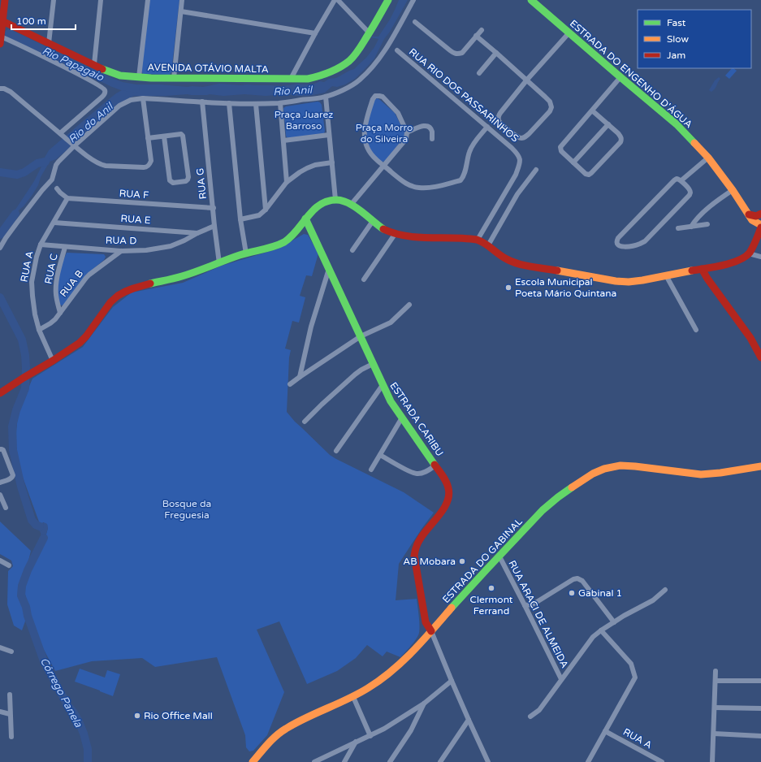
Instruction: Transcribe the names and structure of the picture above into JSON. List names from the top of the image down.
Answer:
{
  "streets": {
    "main road": [
      "AVENIDA OTÁVIO MALTA",
      "ESTRADA DO ENGENHO D'ÁGUA",
      "ESTRADA CARIBU",
      "ESTRADA DO GABINAL"
    ],
    "street": [
      "RUA RIO DOS PASSARINHOS",
      "RUA G",
      "RUA F",
      "RUA E",
      "RUA D",
      "RUA A",
      "RUA C",
      "RUA B",
      "RUA ARACI DE ALMEIDA"
    ]
  },
  "crossings": [
    ["RUA G", "RUA F"],
    ["RUA G", "RUA E"],
    ["RUA F", "RUA A"],
    ["RUA E", "RUA D"],
    ["RUA E", "RUA A"],
    ["RUA D", "RUA A"],
    ["RUA D", "RUA C"],
    ["RUA D", "RUA B"],
    ["RUA A", "RUA B"],
    ["RUA C", "RUA B"],
    ["ESTRADA CARIBU", "ESTRADA DO GABINAL"],
    ["ESTRADA DO GABINAL", "RUA ARACI DE ALMEIDA"]
  ],
  "water": [
    "Rio Papagaio",
    "Rio Anil",
    "Rio do Anil",
    "Córrego Panela"
  ],
  "parks": ["Praça Juarez Barroso", "Praça Morro do Silveira", "Bosque da Freguesia"],
  "places": [
    "Escola Municipal Poeta Mário Quintana",
    "AB Mobara",
    "Clermont Ferrand",
    "Gabinal 1",
    "Rio Office Mall"
  ],
  "legend": ["Fast", "Slow", "Jam"],
  "scale_bar": "100 m"
}
